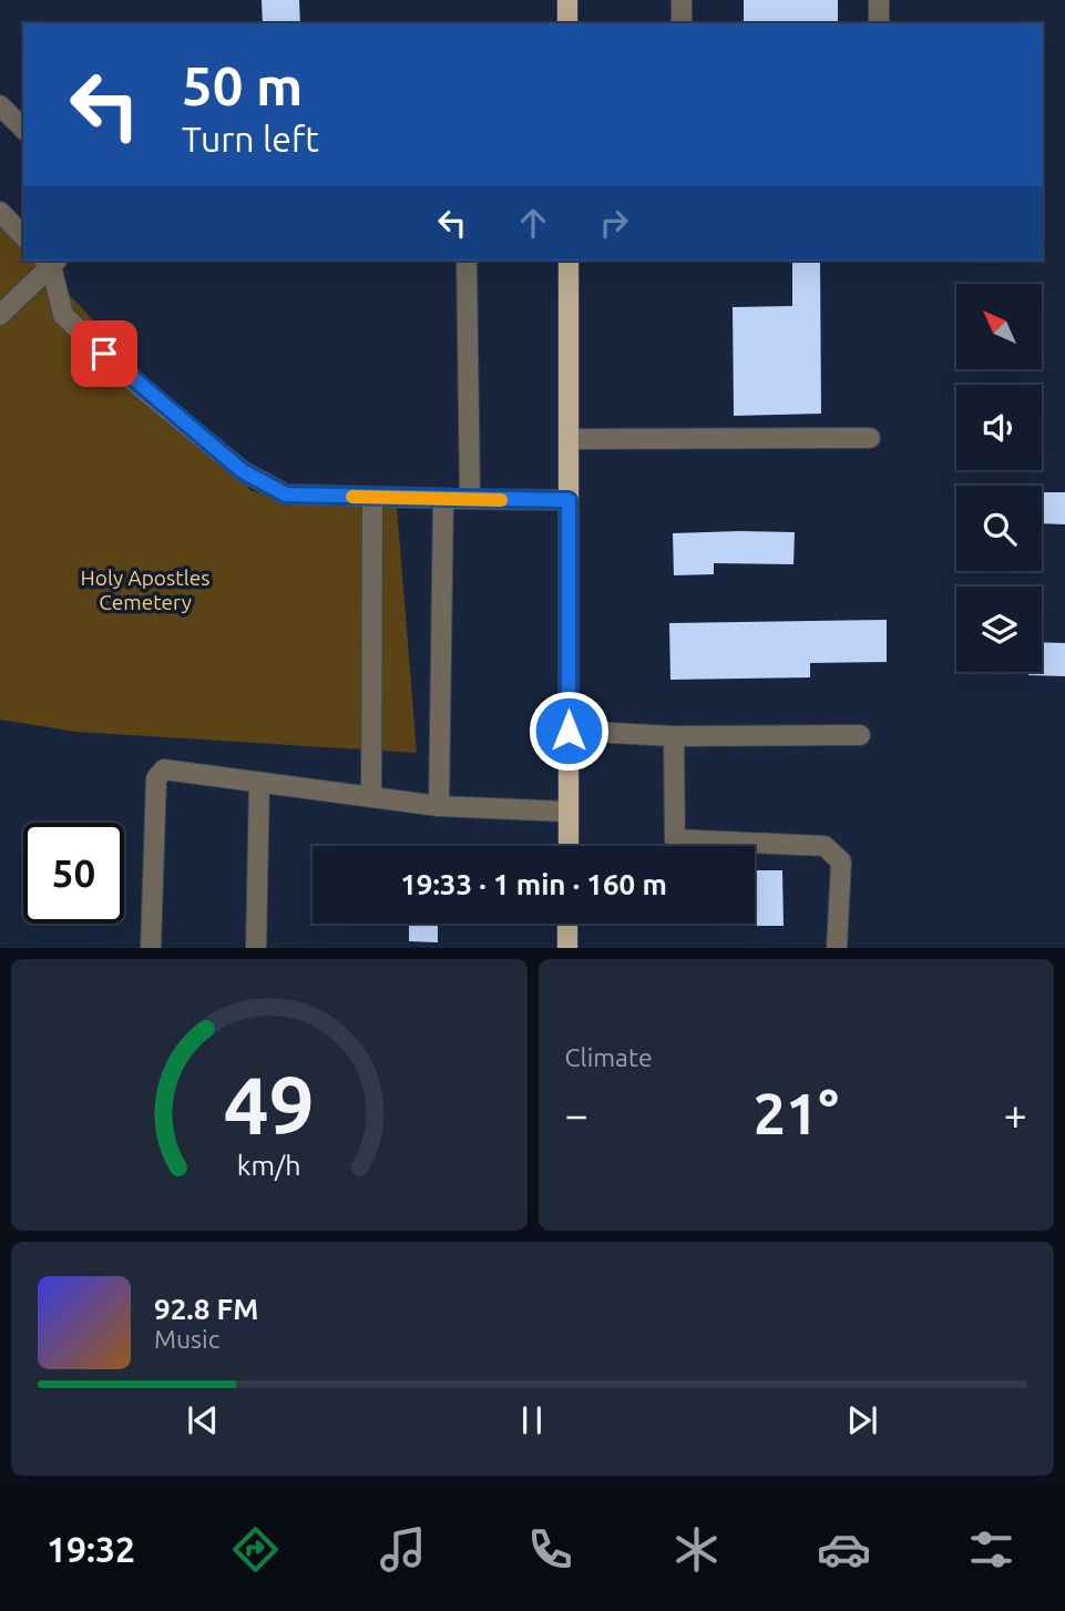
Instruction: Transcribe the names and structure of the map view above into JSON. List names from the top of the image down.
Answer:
{
  "parks": ["Holy Apostles Cemetery"],
  "north": "top left",
  "page": {
    "turn": ["50 m", "Turn left"],
    "limit": "50",
    "trip": "19:33 · 1 min · 160 m",
    "tile": "Climate",
    "heat": ["−", "21°", "+"],
    "song": ["92.8 FM", "Music"],
    "tabs": "19:32",
    "gauge": ["49", "km/h"]
  }
}
